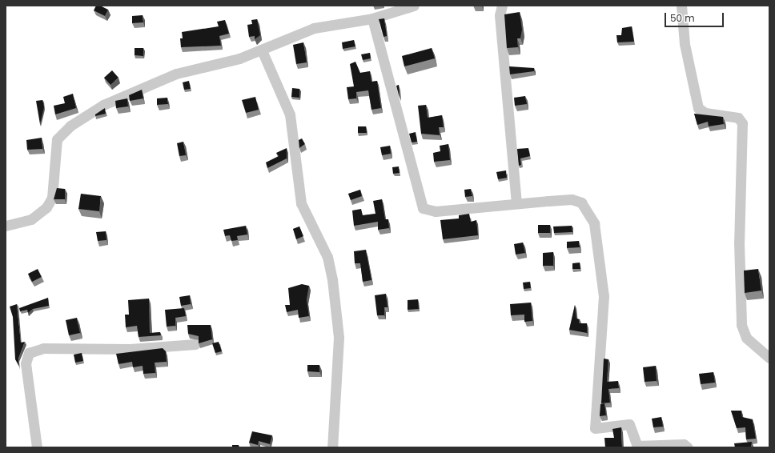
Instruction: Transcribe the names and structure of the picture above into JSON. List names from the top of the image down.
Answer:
{
  "scale_bar": "50 m"
}
